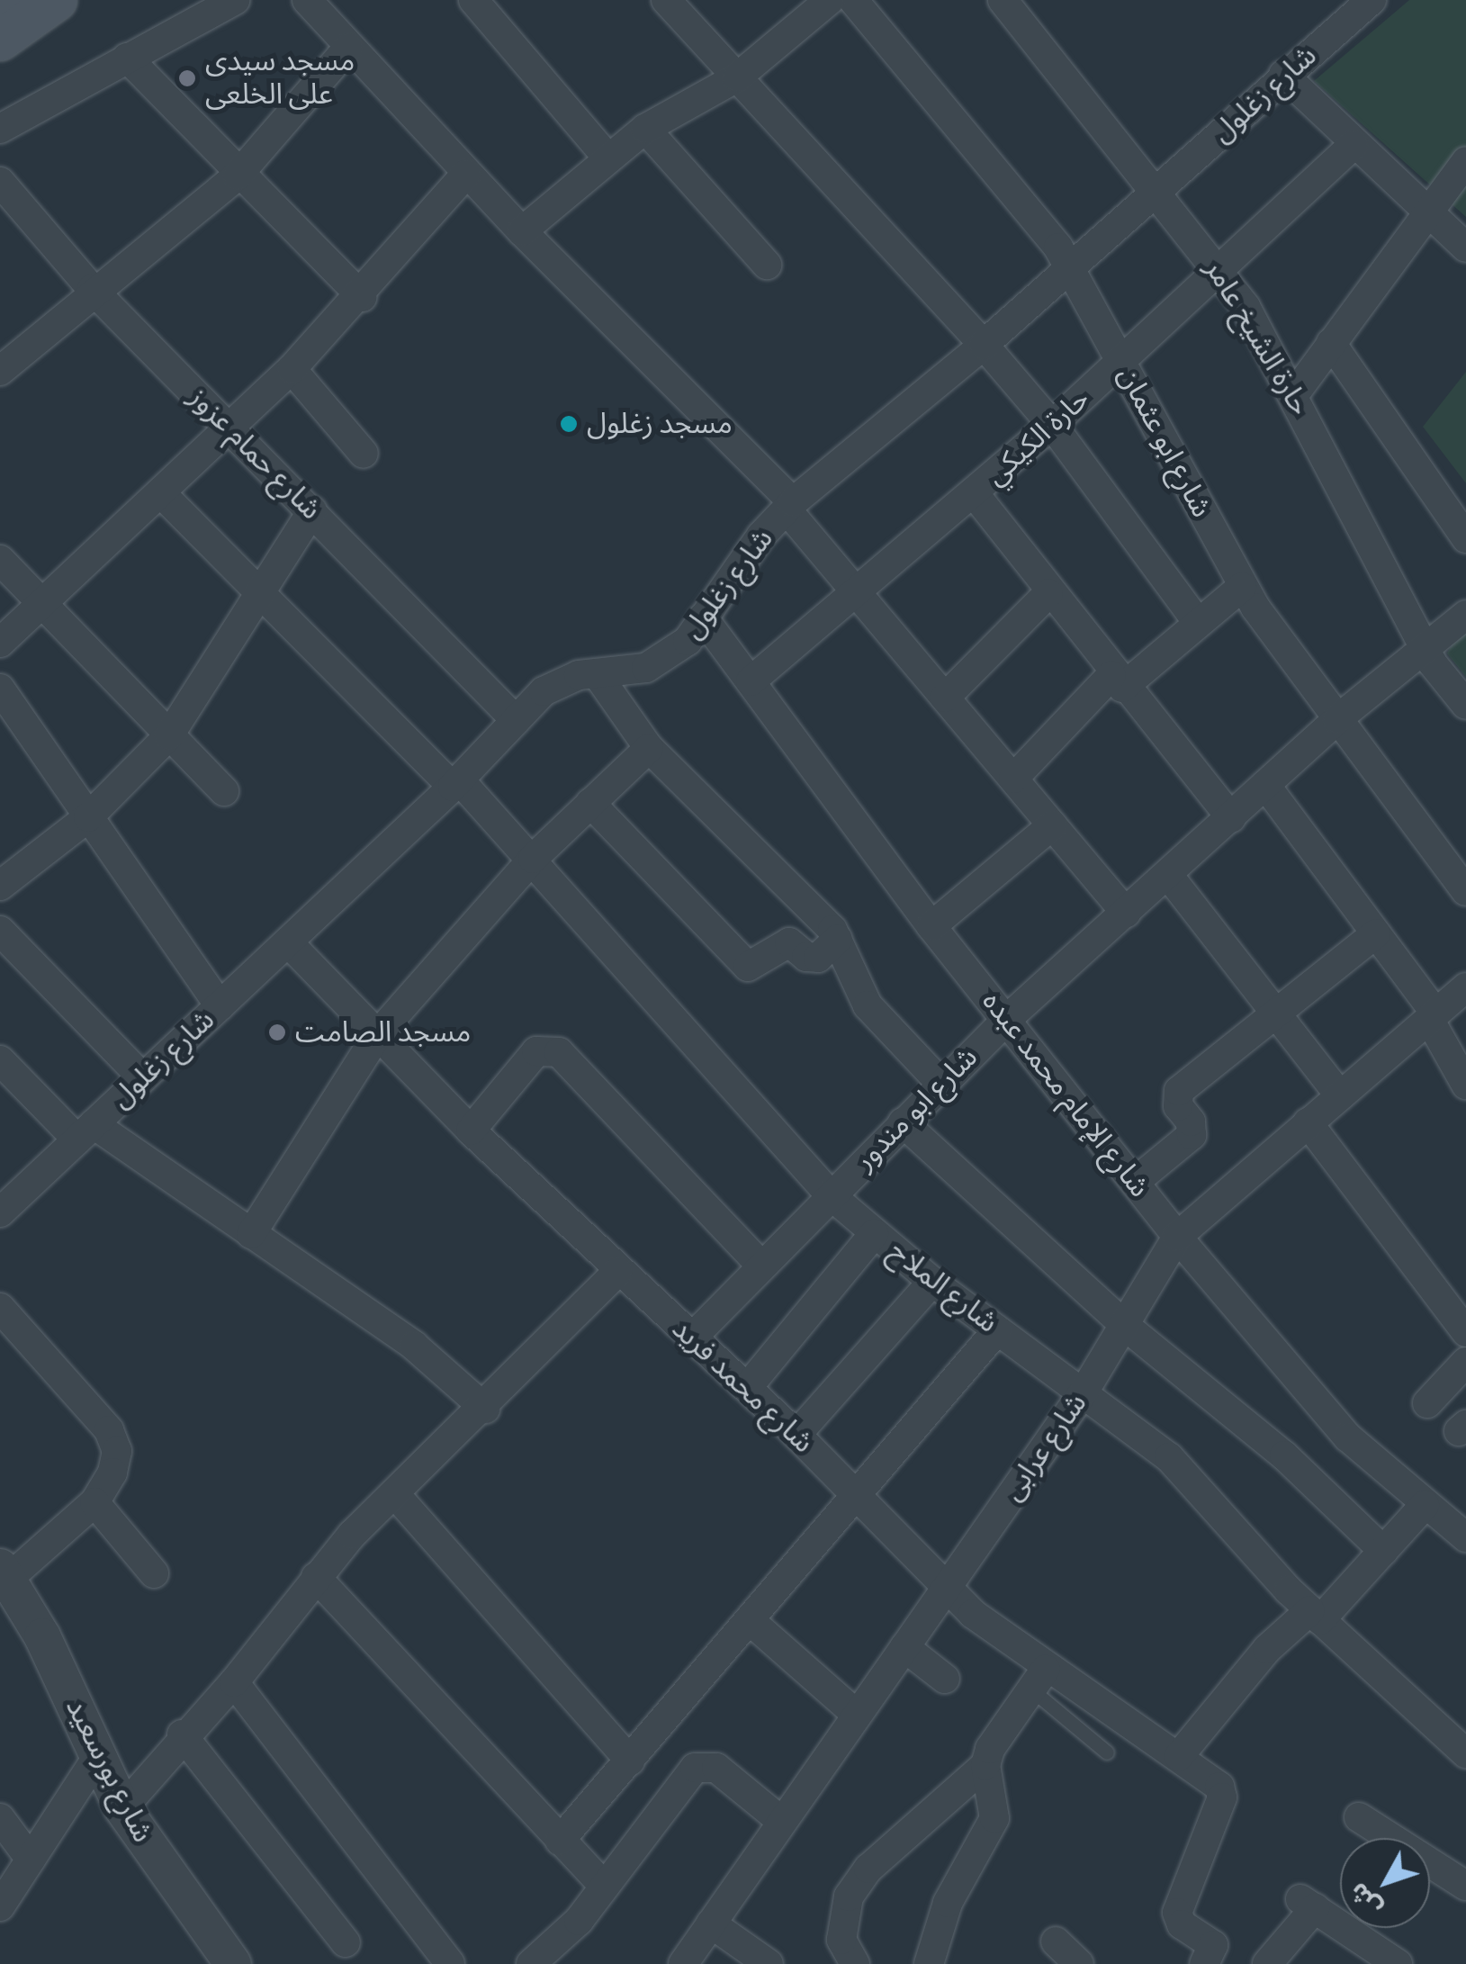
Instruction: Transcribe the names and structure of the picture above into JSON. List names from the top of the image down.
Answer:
{
  "streets": {
    "street": [
      "شارع زغلول",
      "حارة الشيخ عامر",
      "حارة الكيكي",
      "شارع ابو عثمان",
      "شارع حمام عزوز",
      "شارع الإمام محمد عبده",
      "شارع ابو مندور",
      "شارع الملاح",
      "شارع محمد فريد",
      "شارع عرابى",
      "شارع بورسعيد"
    ]
  },
  "crossings": [
    ["شارع زغلول", "حارة الشيخ عامر"],
    ["شارع زغلول", "شارع ابو عثمان"],
    ["شارع زغلول", "شارع حمام عزوز"],
    ["شارع زغلول", "شارع الإمام محمد عبده"],
    ["شارع زغلول", "شارع الملاح"],
    ["شارع زغلول", "شارع محمد فريد"],
    ["حارة الشيخ عامر", "حارة الكيكي"],
    ["حارة الشيخ عامر", "شارع ابو مندور"],
    ["حارة الكيكي", "شارع ابو عثمان"],
    ["حارة الكيكي", "شارع الإمام محمد عبده"],
    ["شارع ابو عثمان", "شارع ابو مندور"],
    ["شارع الإمام محمد عبده", "شارع ابو مندور"],
    ["شارع الإمام محمد عبده", "شارع عرابى"],
    ["شارع ابو مندور", "شارع الملاح"],
    ["شارع ابو مندور", "شارع محمد فريد"],
    ["شارع الملاح", "شارع عرابى"],
    ["شارع محمد فريد", "شارع عرابى"]
  ],
  "places": ["مسجد سيدى على الخلعى", "مسجد زغلول", "مسجد الصامت"],
  "north": "bottom left"
}
